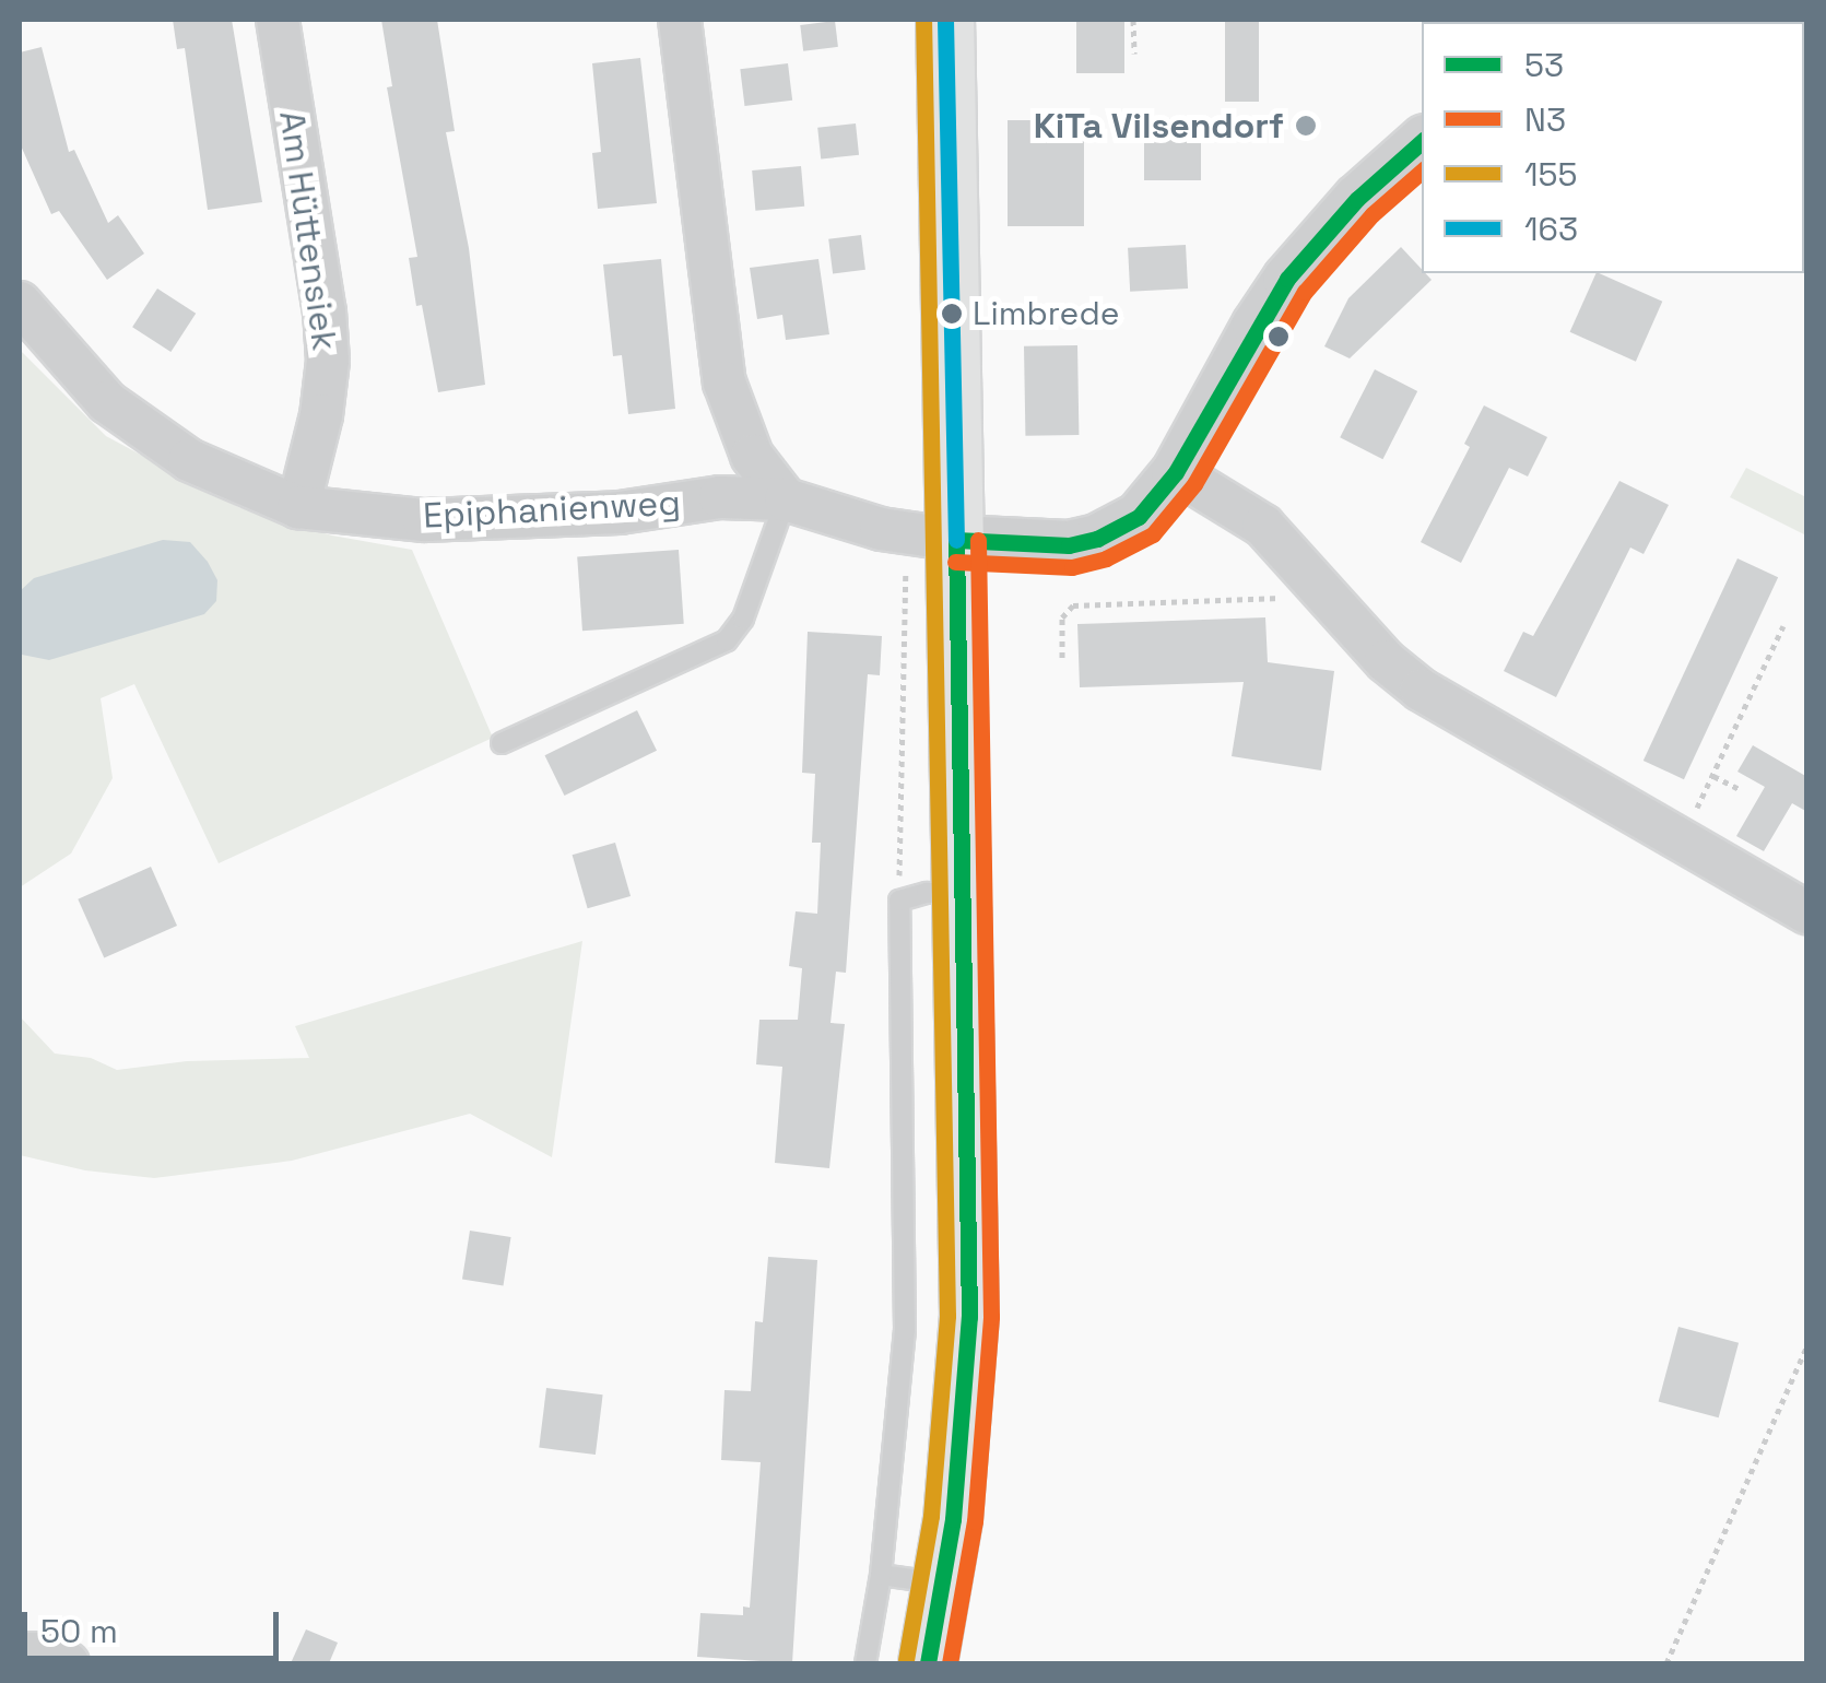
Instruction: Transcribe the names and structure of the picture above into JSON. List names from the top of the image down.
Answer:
{
  "streets": {
    "street": ["Am Hüttensiek", "Epiphanienweg"]
  },
  "crossings": [
    ["Am Hüttensiek", "Epiphanienweg"]
  ],
  "places": ["KiTa Vilsendorf", "Limbrede"],
  "lines": [
    "transit line 155",
    "transit line 163",
    "transit line 53",
    "transit line N3"
  ],
  "legend": [
    "53",
    "N3",
    "155",
    "163"
  ],
  "scale_bar": "50 m"
}
